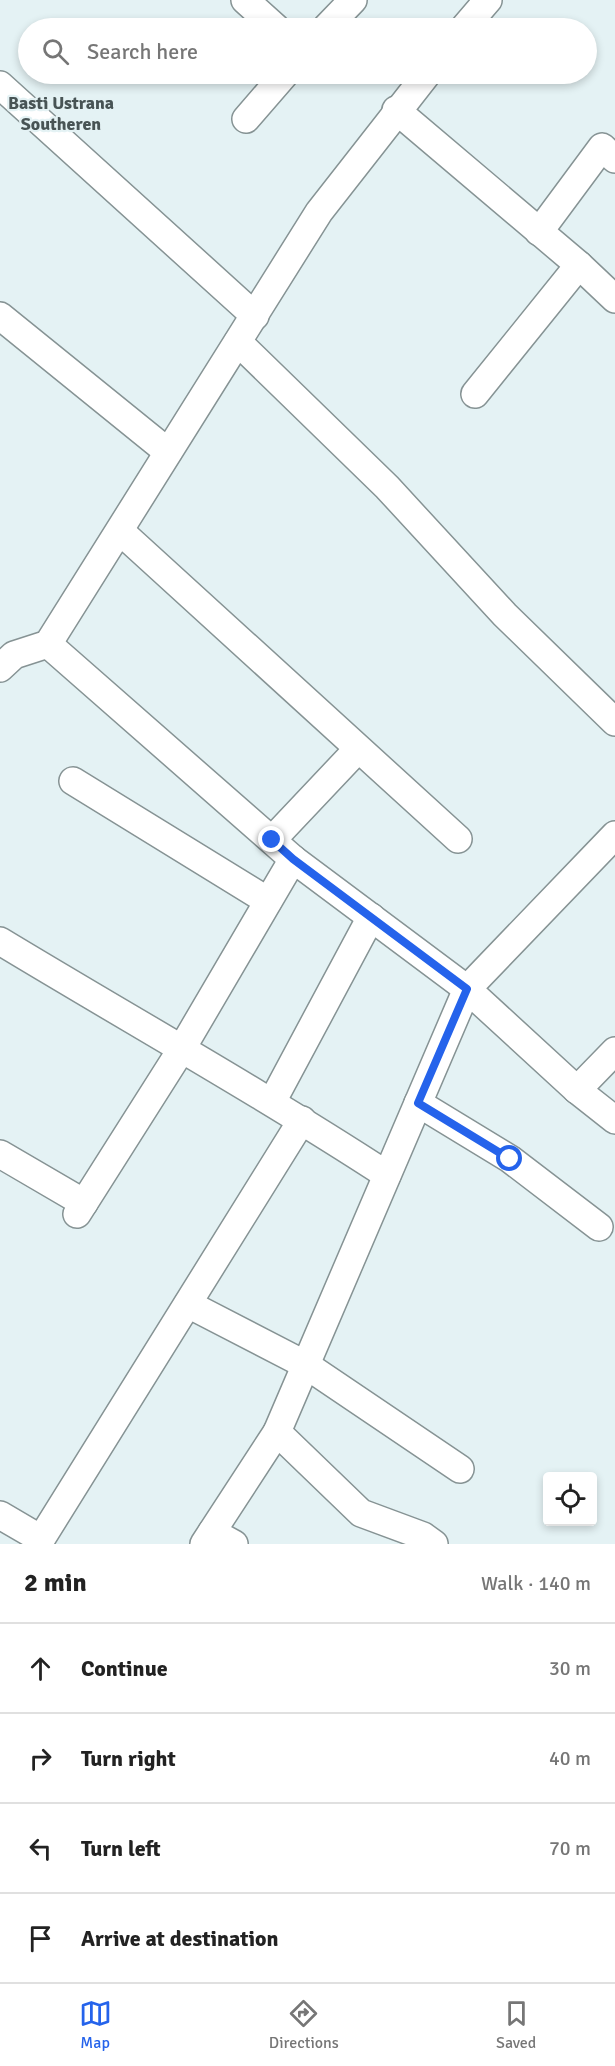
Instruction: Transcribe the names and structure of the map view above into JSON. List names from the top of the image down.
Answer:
{
  "districts": ["Basti Ustrana Southeren"],
  "page": {
    "search": "Search here",
    "heading": ["2 min", "Walk · 140 m"],
    "list": [
      ["Continue", "30 m"],
      ["Turn right", "40 m"],
      ["Turn left", "70 m"],
      "Arrive at destination"
    ],
    "nav": ["Map", "Directions", "Saved"]
  }
}
